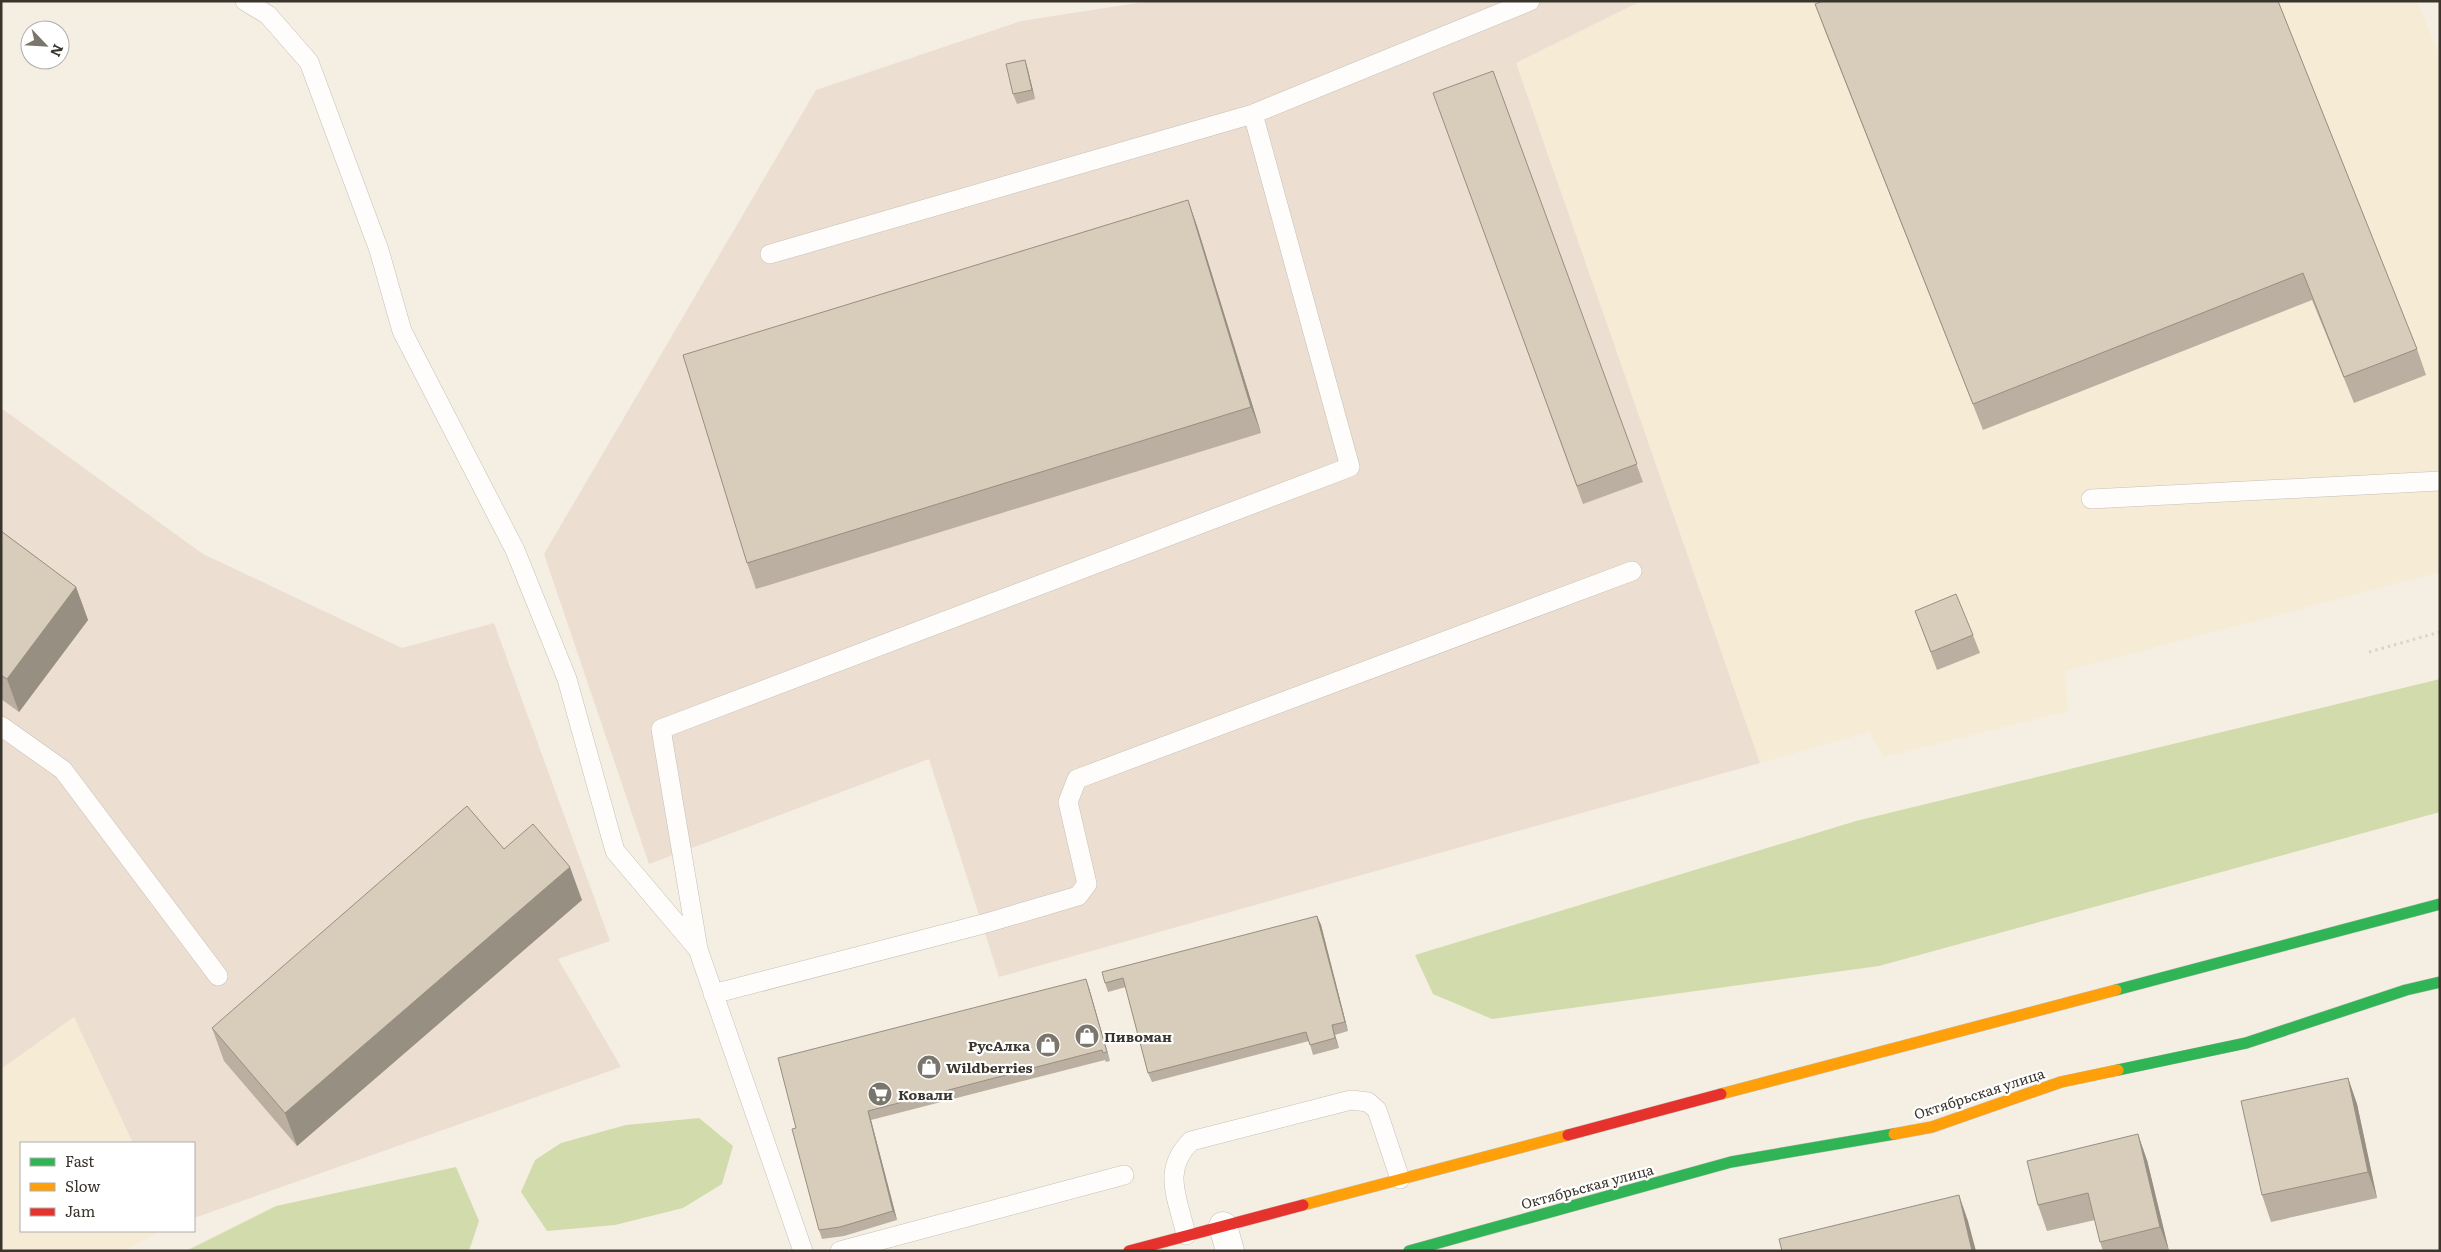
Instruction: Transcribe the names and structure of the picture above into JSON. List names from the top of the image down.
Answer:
{
  "streets": {
    "main road": ["Октябрьская улица"]
  },
  "places": {
    "shop": ["Пивоман", "РусАлка", "Wildberries"],
    "supermarket": ["Ковали"]
  },
  "legend": ["Fast", "Slow", "Jam"],
  "north": "bottom right"
}
